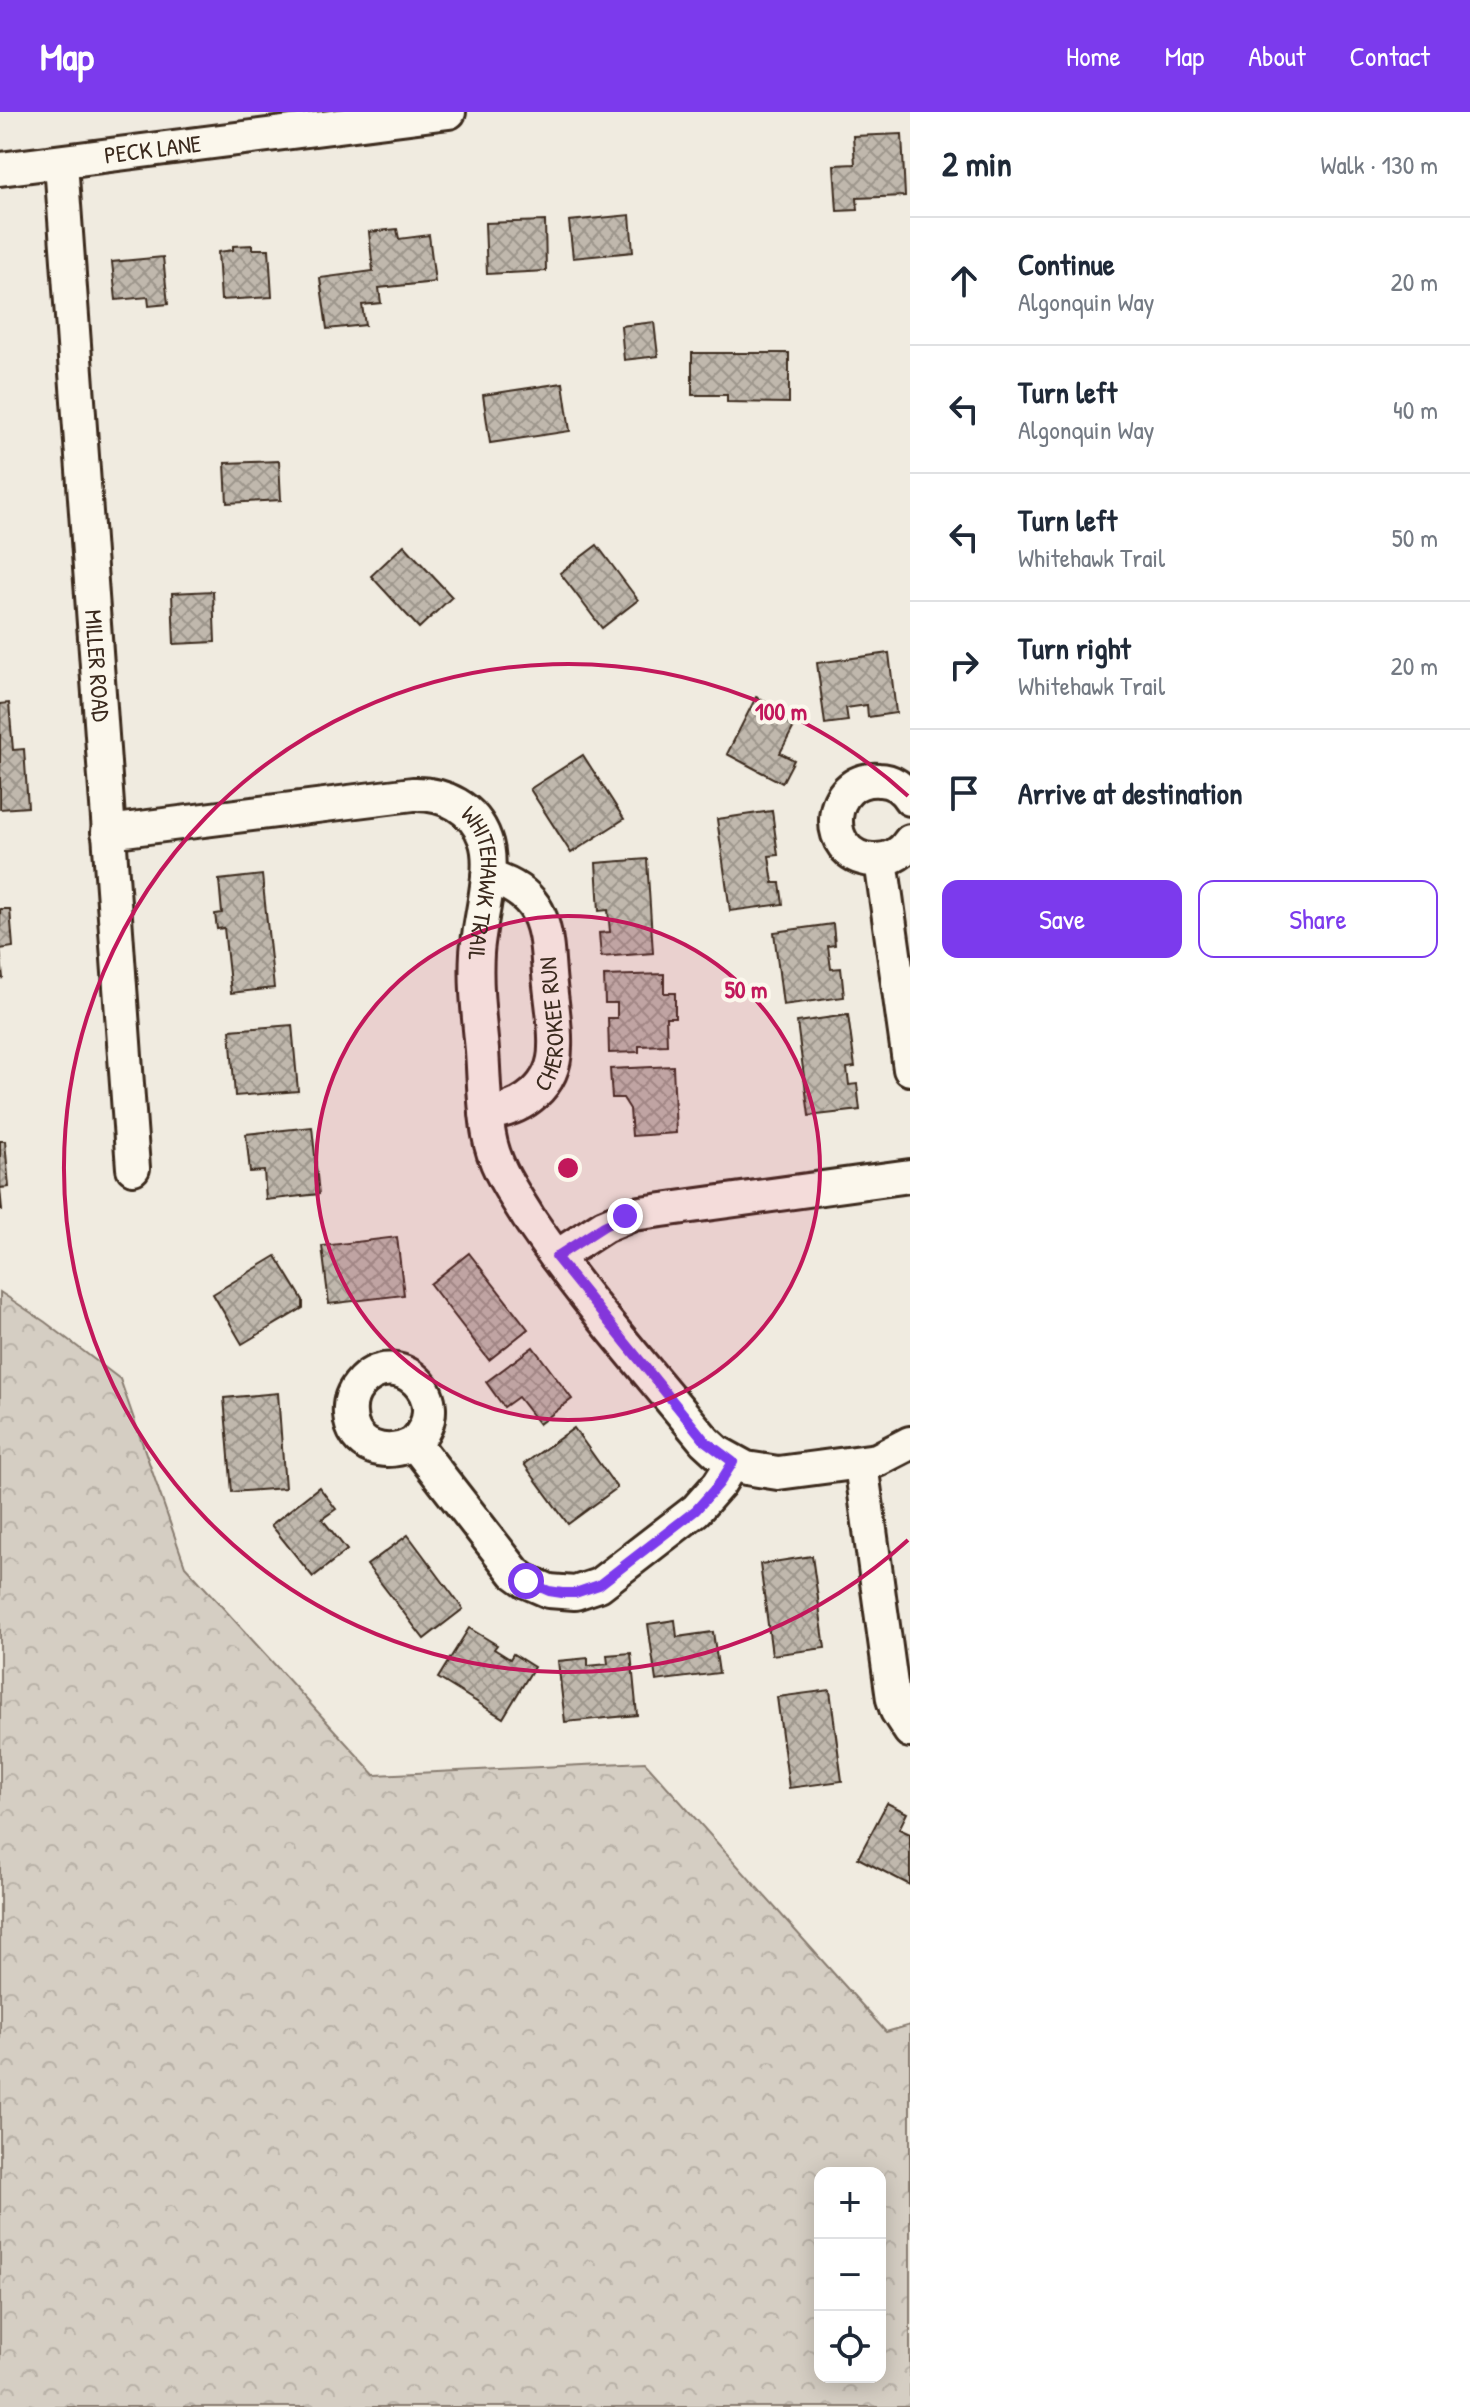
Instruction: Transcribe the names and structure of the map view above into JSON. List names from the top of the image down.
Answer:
{
  "streets": {
    "street": [
      "PECK LANE",
      "MILLER ROAD",
      "WHITEHAWK TRAIL",
      "CHEROKEE RUN"
    ]
  },
  "crossings": [
    ["PECK LANE", "MILLER ROAD"],
    ["MILLER ROAD", "WHITEHAWK TRAIL"],
    ["WHITEHAWK TRAIL", "CHEROKEE RUN"]
  ],
  "page": {
    "header": "Map",
    "nav": [
      "Home",
      "Map",
      "About",
      "Contact"
    ],
    "heading": ["2 min", "Walk · 130 m"],
    "list": [
      ["Continue", "Algonquin Way", "20 m"],
      ["Turn left", "Algonquin Way", "40 m"],
      ["Turn left", "Whitehawk Trail", "50 m"],
      ["Turn right", "Whitehawk Trail", "20 m"],
      "Arrive at destination"
    ],
    "buttons": ["Save", "Share"],
    "map_buttons": ["+", "−"]
  },
  "rings": ["100 m", "50 m"]
}
